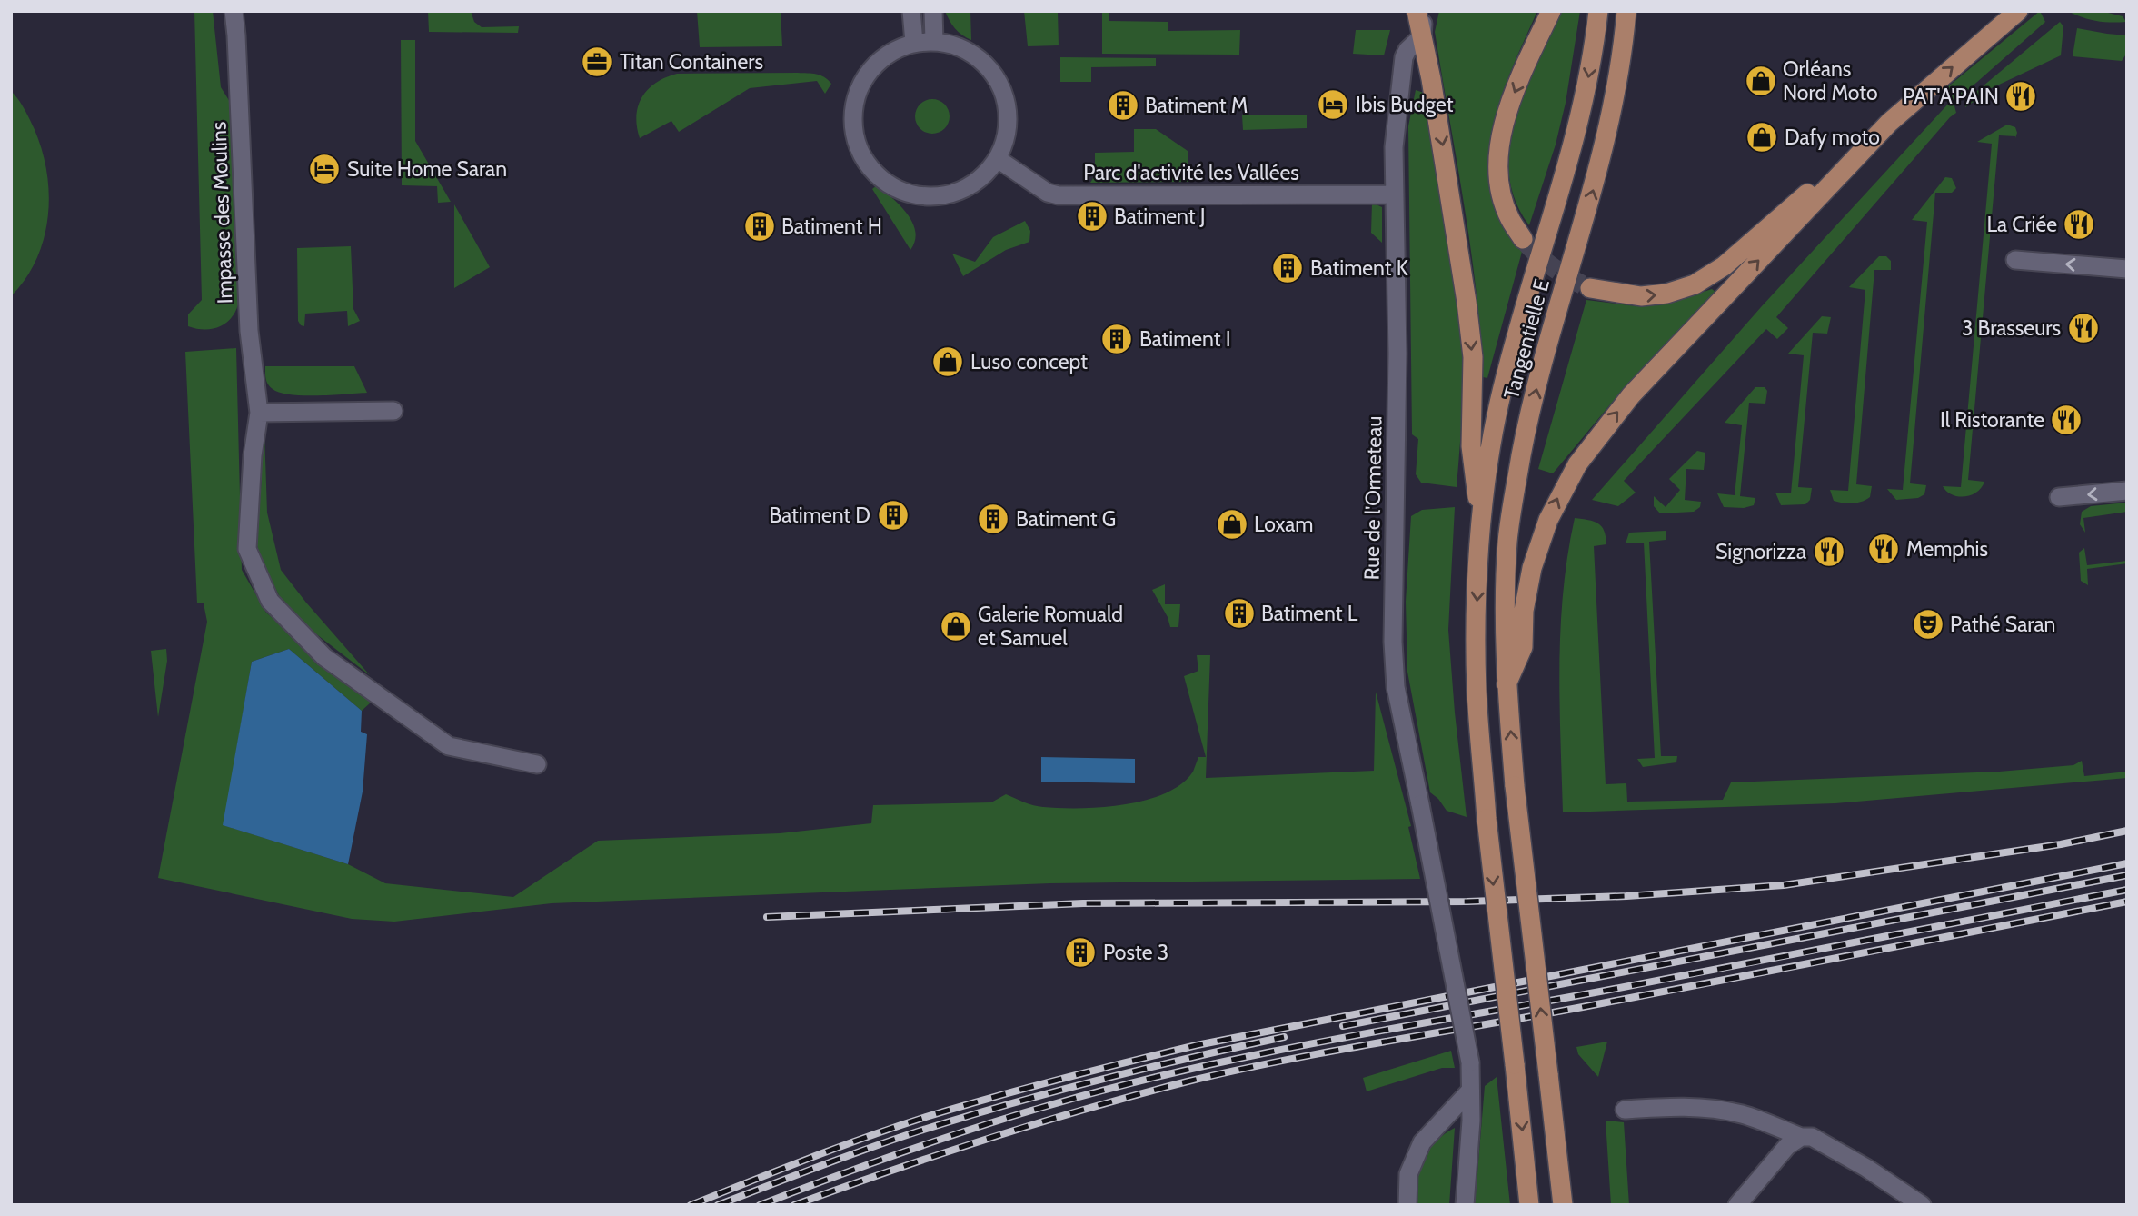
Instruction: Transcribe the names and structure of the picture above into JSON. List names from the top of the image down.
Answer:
{
  "streets": {
    "main road": ["Tangentielle E"],
    "street": ["Parc d'activité les Vallées", "Impasse des Moulins", "Rue de l'Ormeteau"]
  },
  "crossings": [
    ["Parc d'activité les Vallées", "Rue de l'Ormeteau"]
  ],
  "places": {
    "office": ["Titan Containers"],
    "shop": [
      "Orléans Nord Moto",
      "Dafy moto",
      "Luso concept",
      "Loxam",
      "Galerie Romuald et Samuel"
    ],
    "restaurant": [
      "PAT'A'PAIN",
      "La Criée",
      "3 Brasseurs",
      "Il Ristorante",
      "Memphis",
      "Signorizza"
    ],
    "hotel": ["Ibis Budget", "Suite Home Saran"],
    "building": [
      "Batiment M",
      "Batiment J",
      "Batiment H",
      "Batiment K",
      "Batiment I",
      "Batiment D",
      "Batiment G",
      "Batiment L",
      "Poste 3"
    ],
    "theatre": ["Pathé Saran"]
  }
}
